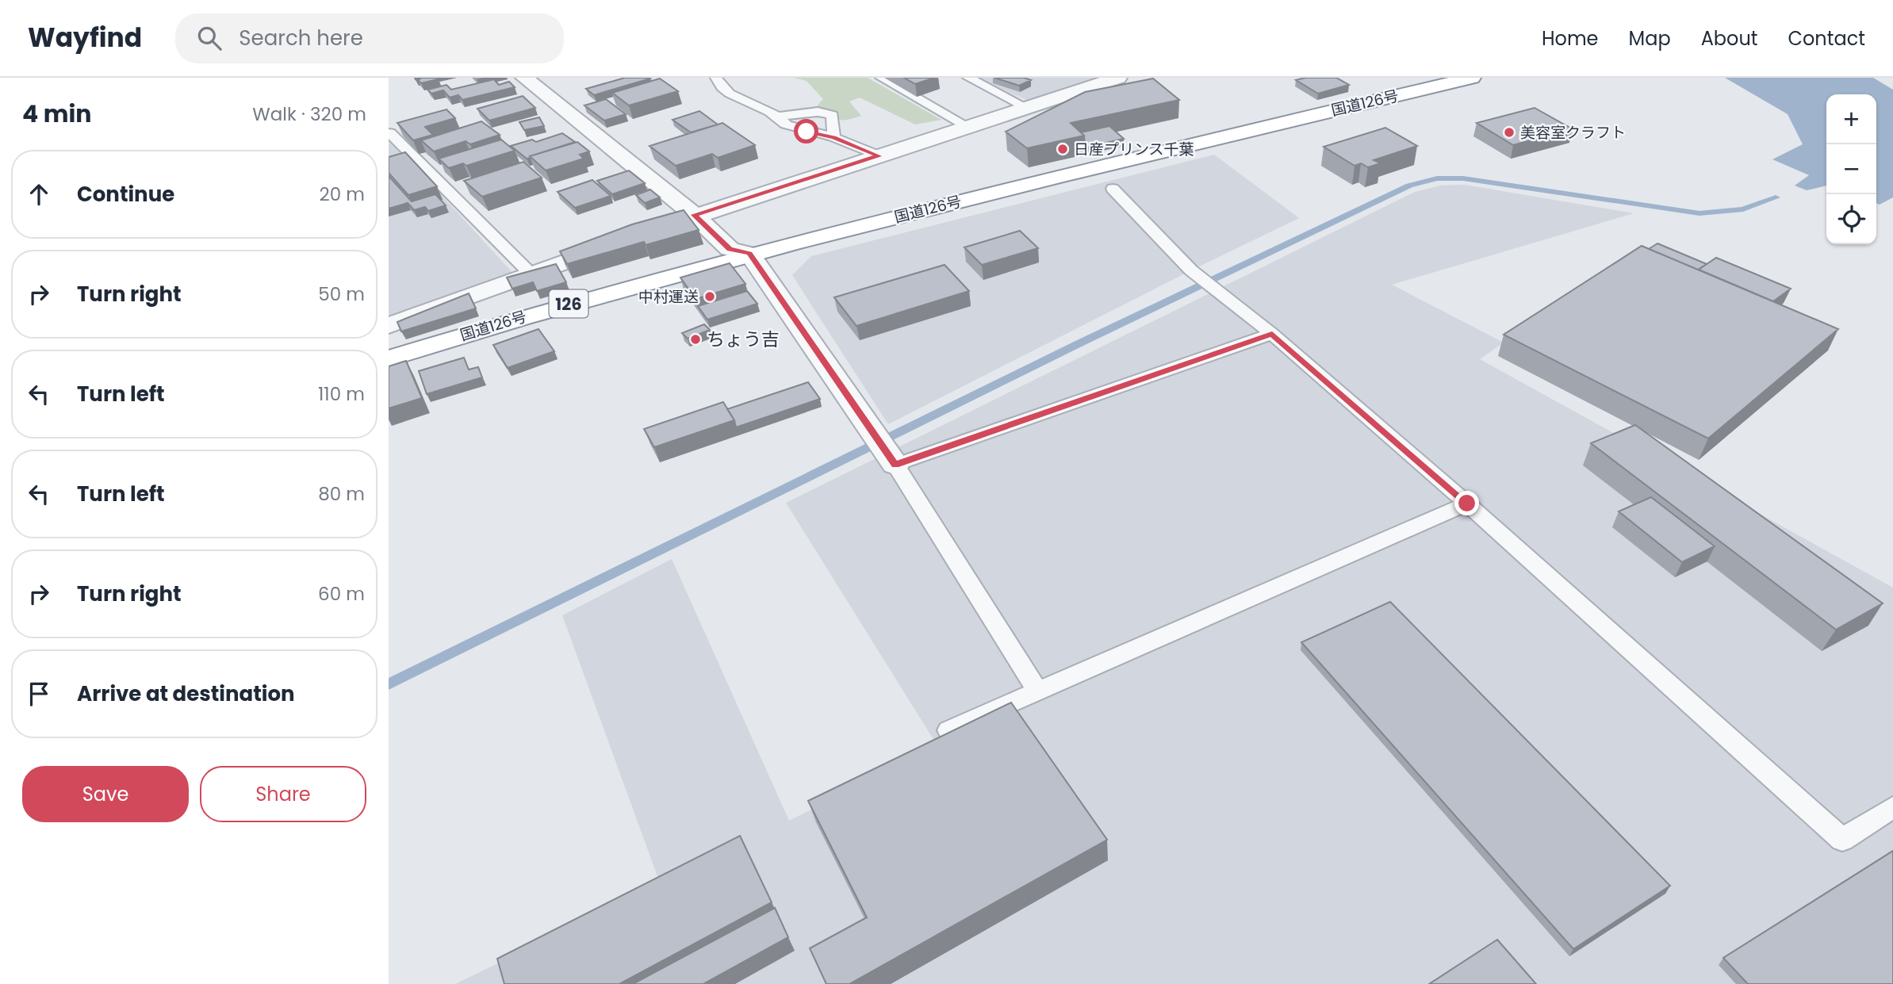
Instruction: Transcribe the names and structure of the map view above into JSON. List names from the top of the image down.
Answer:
{
  "streets": {
    "highway": ["国道126号", "126"]
  },
  "places": [
    "美容室クラフト",
    "日産プリンス千葉",
    "中村運送",
    "ちょう吉"
  ],
  "page": {
    "header": "Wayfind",
    "search": "Search here",
    "nav": [
      "Home",
      "Map",
      "About",
      "Contact"
    ],
    "heading": ["4 min", "Walk · 320 m"],
    "map_buttons": ["+", "−"],
    "list": [
      ["Continue", "20 m"],
      ["Turn right", "50 m"],
      ["Turn left", "110 m"],
      ["Turn left", "80 m"],
      ["Turn right", "60 m"],
      "Arrive at destination"
    ],
    "buttons": ["Save", "Share"]
  }
}
